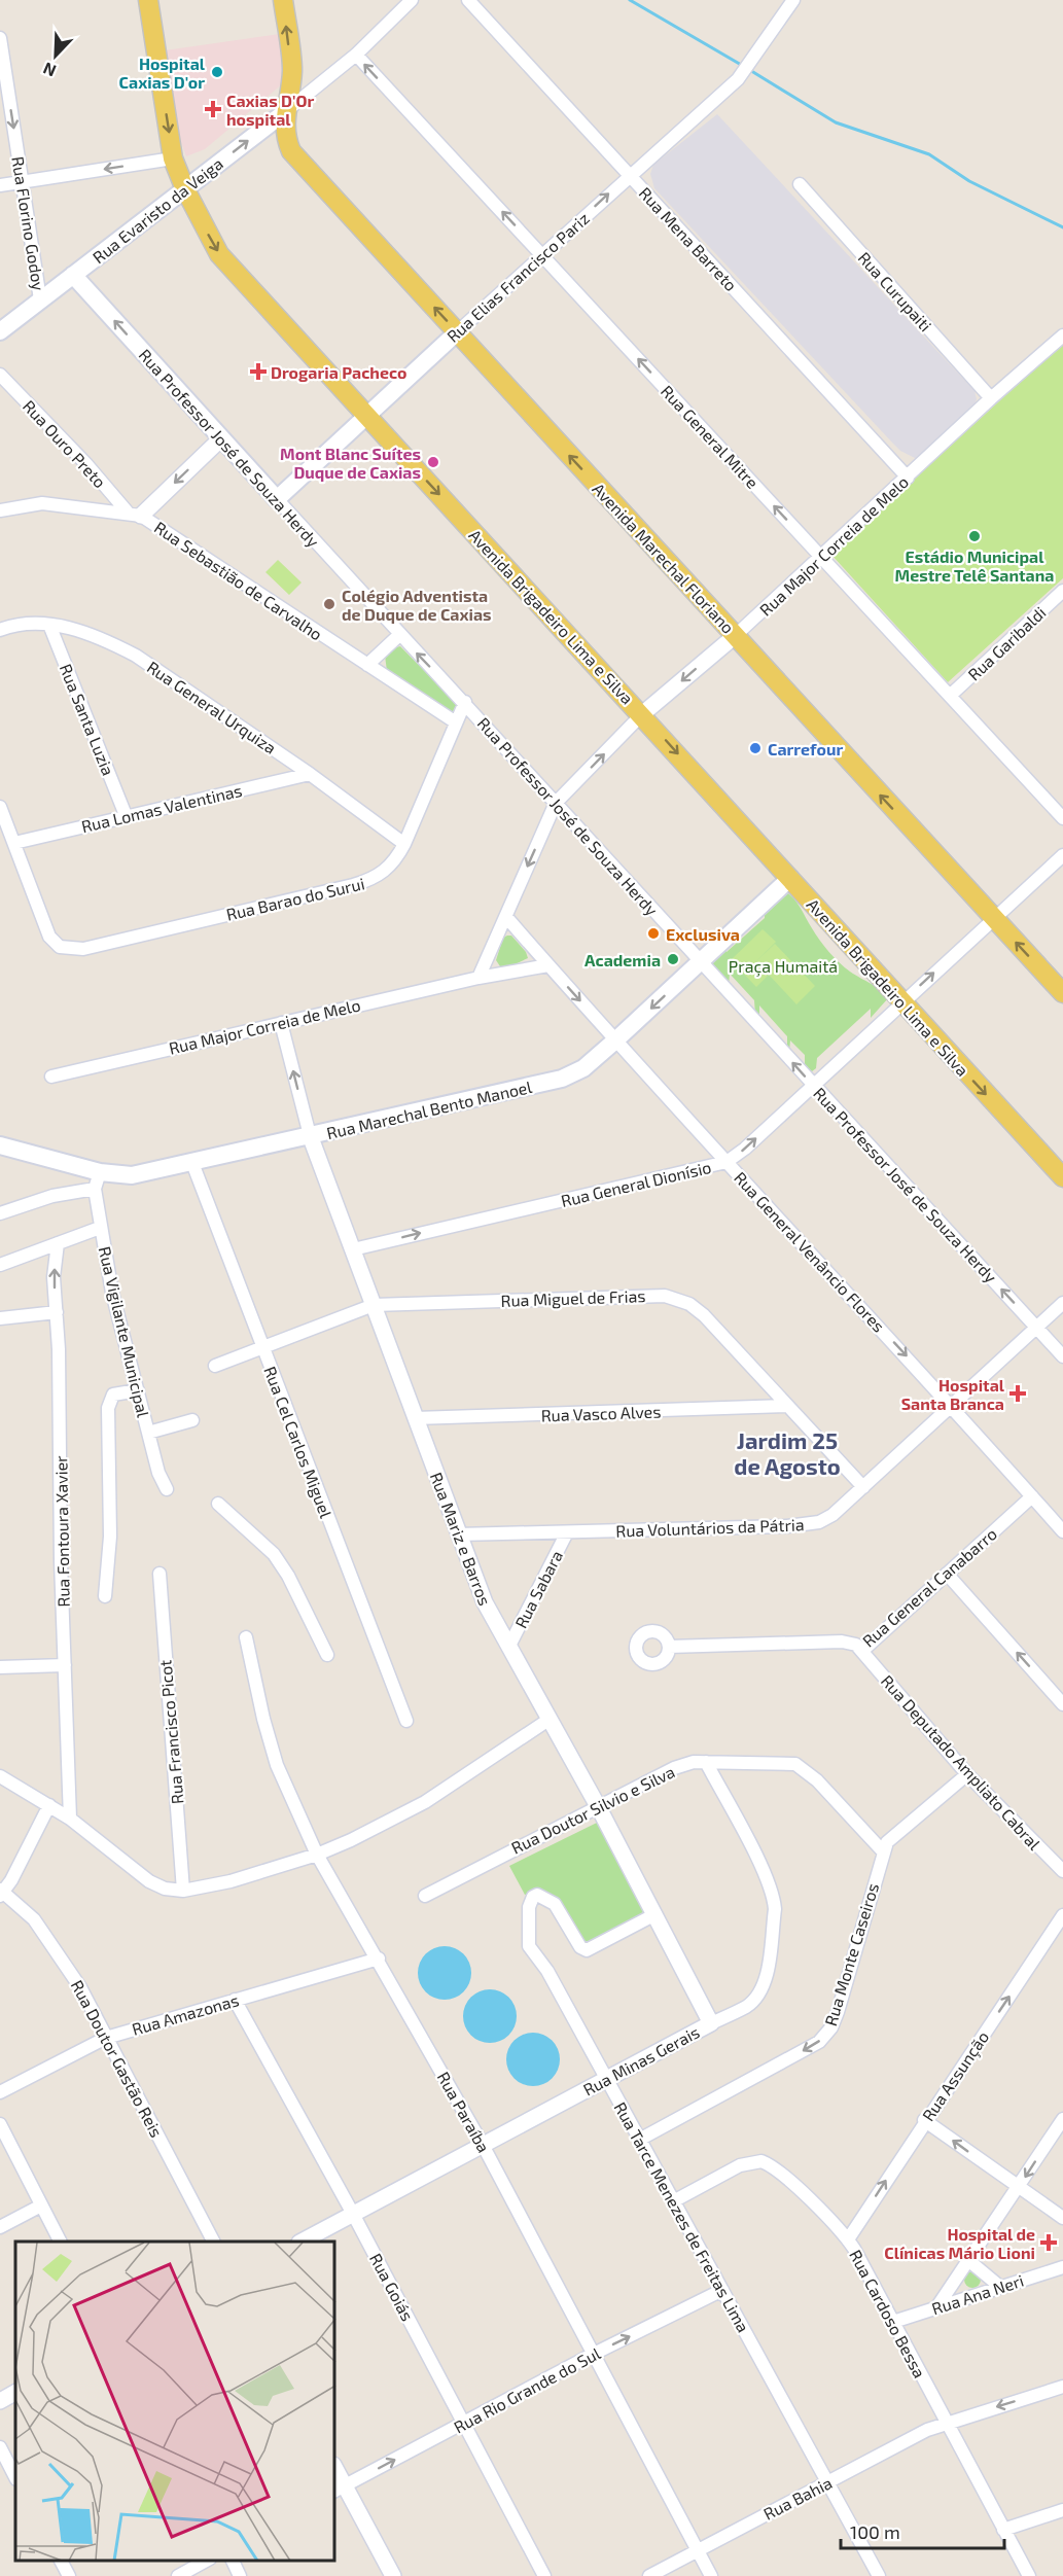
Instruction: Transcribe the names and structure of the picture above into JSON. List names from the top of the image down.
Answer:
{
  "streets": {
    "main road": [
      "Rua Evaristo da Veiga",
      "Rua Elias Francisco Pariz",
      "Rua Professor José de Souza Herdy",
      "Avenida Marechal Floriano",
      "Avenida Brigadeiro Lima e Silva",
      "Rua Marechal Bento Manoel"
    ],
    "street": [
      "Rua Florino Godoy",
      "Rua Mena Barreto",
      "Rua Curupaiti",
      "Rua General Mitre",
      "Rua Ouro Preto",
      "Rua Major Correia de Melo",
      "Rua Sebastião de Carvalho",
      "Rua Garibaldi",
      "Rua General Urquiza",
      "Rua Santa Luzia",
      "Rua Lomas Valentinas",
      "Rua Barao do Surui",
      "Rua General Dionísio",
      "Rua General Venâncio Flores",
      "Rua Miguel de Frias",
      "Rua Vigilante Municipal",
      "Rua Vasco Alves",
      "Rua Cel Carlos Miguel",
      "Rua Voluntários da Pátria",
      "Rua Fontoura Xavier",
      "Rua Mariz e Barros",
      "Rua General Canabarro",
      "Rua Sabara",
      "Rua Francisco Picot",
      "Rua Deputado Ampliato Cabral",
      "Rua Doutor Silvio e Silva",
      "Rua Monte Caseiros",
      "Rua Amazonas",
      "Rua Doutor Gastão Reis",
      "Rua Minas Gerais",
      "Rua Assunção",
      "Rua Paraíba",
      "Rua Tarce Menezes de Freitas Lima",
      "Rua Goiás",
      "Rua Ana Neri",
      "Rua Cardoso Bessa",
      "Rua Rio Grande do Sul",
      "Rua Bahia"
    ]
  },
  "crossings": [
    ["Rua Evaristo da Veiga", "Rua Florino Godoy"],
    ["Rua Evaristo da Veiga", "Rua General Mitre"],
    ["Rua Evaristo da Veiga", "Rua Professor José de Souza Herdy"],
    ["Rua Evaristo da Veiga", "Avenida Marechal Floriano"],
    ["Rua Evaristo da Veiga", "Avenida Brigadeiro Lima e Silva"],
    ["Rua Mena Barreto", "Rua Elias Francisco Pariz"],
    ["Rua Mena Barreto", "Rua Major Correia de Melo"],
    ["Rua Elias Francisco Pariz", "Rua General Mitre"],
    ["Rua Elias Francisco Pariz", "Rua Professor José de Souza Herdy"],
    ["Rua Elias Francisco Pariz", "Avenida Marechal Floriano"],
    ["Rua Elias Francisco Pariz", "Avenida Brigadeiro Lima e Silva"],
    ["Rua Curupaiti", "Rua Major Correia de Melo"],
    ["Rua General Mitre", "Rua Major Correia de Melo"],
    ["Rua General Mitre", "Rua Garibaldi"],
    ["Rua Ouro Preto", "Rua Sebastião de Carvalho"],
    ["Rua Professor José de Souza Herdy", "Rua Major Correia de Melo"],
    ["Rua Professor José de Souza Herdy", "Rua Barao do Surui"],
    ["Rua Professor José de Souza Herdy", "Rua Marechal Bento Manoel"],
    ["Rua Professor José de Souza Herdy", "Rua General Dionísio"],
    ["Rua Professor José de Souza Herdy", "Rua Voluntários da Pátria"],
    ["Rua Major Correia de Melo", "Avenida Marechal Floriano"],
    ["Rua Major Correia de Melo", "Avenida Brigadeiro Lima e Silva"],
    ["Rua Major Correia de Melo", "Rua General Venâncio Flores"],
    ["Rua Major Correia de Melo", "Rua Mariz e Barros"],
    ["Avenida Marechal Floriano", "Rua General Dionísio"],
    ["Rua Sebastião de Carvalho", "Rua Barao do Surui"],
    ["Avenida Brigadeiro Lima e Silva", "Rua Marechal Bento Manoel"],
    ["Avenida Brigadeiro Lima e Silva", "Rua General Dionísio"],
    ["Rua General Urquiza", "Rua Santa Luzia"],
    ["Rua General Urquiza", "Rua Lomas Valentinas"],
    ["Rua General Urquiza", "Rua Barao do Surui"],
    ["Rua Santa Luzia", "Rua Lomas Valentinas"],
    ["Rua Lomas Valentinas", "Rua Barao do Surui"],
    ["Rua Marechal Bento Manoel", "Rua General Venâncio Flores"],
    ["Rua Marechal Bento Manoel", "Rua Vigilante Municipal"],
    ["Rua Marechal Bento Manoel", "Rua Cel Carlos Miguel"],
    ["Rua Marechal Bento Manoel", "Rua Mariz e Barros"],
    ["Rua General Dionísio", "Rua General Venâncio Flores"],
    ["Rua General Dionísio", "Rua Mariz e Barros"],
    ["Rua General Venâncio Flores", "Rua Voluntários da Pátria"],
    ["Rua General Venâncio Flores", "Rua General Canabarro"],
    ["Rua Miguel de Frias", "Rua Vasco Alves"],
    ["Rua Miguel de Frias", "Rua Cel Carlos Miguel"],
    ["Rua Miguel de Frias", "Rua Voluntários da Pátria"],
    ["Rua Miguel de Frias", "Rua Mariz e Barros"],
    ["Rua Vasco Alves", "Rua Mariz e Barros"],
    ["Rua Voluntários da Pátria", "Rua Mariz e Barros"],
    ["Rua Voluntários da Pátria", "Rua Sabara"],
    ["Rua Mariz e Barros", "Rua Sabara"],
    ["Rua Mariz e Barros", "Rua Doutor Silvio e Silva"],
    ["Rua Mariz e Barros", "Rua Minas Gerais"],
    ["Rua Mariz e Barros", "Rua Tarce Menezes de Freitas Lima"],
    ["Rua General Canabarro", "Rua Deputado Ampliato Cabral"],
    ["Rua Deputado Ampliato Cabral", "Rua Monte Caseiros"],
    ["Rua Doutor Silvio e Silva", "Rua Monte Caseiros"],
    ["Rua Doutor Silvio e Silva", "Rua Minas Gerais"],
    ["Rua Monte Caseiros", "Rua Tarce Menezes de Freitas Lima"],
    ["Rua Amazonas", "Rua Doutor Gastão Reis"],
    ["Rua Amazonas", "Rua Paraíba"],
    ["Rua Amazonas", "Rua Goiás"],
    ["Rua Minas Gerais", "Rua Paraíba"],
    ["Rua Minas Gerais", "Rua Tarce Menezes de Freitas Lima"],
    ["Rua Minas Gerais", "Rua Goiás"],
    ["Rua Assunção", "Rua Cardoso Bessa"],
    ["Rua Paraíba", "Rua Rio Grande do Sul"],
    ["Rua Paraíba", "Rua Bahia"],
    ["Rua Tarce Menezes de Freitas Lima", "Rua Cardoso Bessa"],
    ["Rua Tarce Menezes de Freitas Lima", "Rua Rio Grande do Sul"],
    ["Rua Tarce Menezes de Freitas Lima", "Rua Bahia"],
    ["Rua Goiás", "Rua Rio Grande do Sul"],
    ["Rua Ana Neri", "Rua Cardoso Bessa"],
    ["Rua Cardoso Bessa", "Rua Bahia"]
  ],
  "one_way": [
    "Rua Florino Godoy",
    "Rua General Mitre",
    "Rua Professor José de Souza Herdy",
    "Avenida Marechal Floriano",
    "Avenida Brigadeiro Lima e Silva",
    "Rua General Dionísio",
    "Rua General Venâncio Flores",
    "Rua Monte Caseiros",
    "Rua Assunção",
    "Rua Rio Grande do Sul"
  ],
  "districts": ["Jardim 25 de Agosto"],
  "parks": ["Praça Humaitá"],
  "places": {
    "other": [
      "Hospital Caxias D'or",
      "Mont Blanc Suítes Duque de Caxias",
      "Estádio Municipal Mestre Telê Santana",
      "Colégio Adventista de Duque de Caxias",
      "Carrefour",
      "Exclusiva",
      "Academia"
    ],
    "health": [
      "Caxias D'Or hospital",
      "Drogaria Pacheco",
      "Hospital Santa Branca",
      "Hospital de Clínicas Mário Lioni"
    ]
  },
  "scale_bar": "100 m",
  "north": "bottom left"
}
